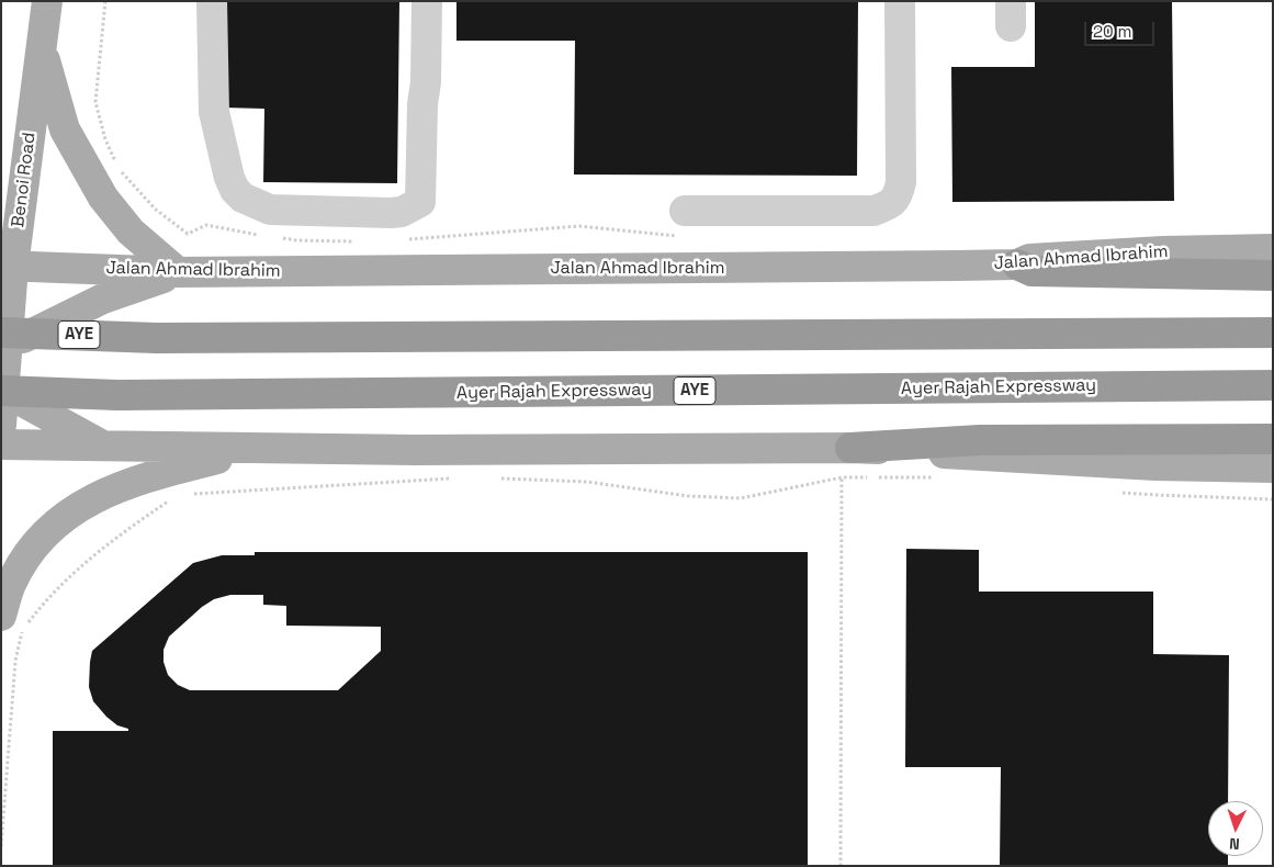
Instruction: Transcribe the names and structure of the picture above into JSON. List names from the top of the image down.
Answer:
{
  "streets": {
    "highway": ["AYE", "Ayer Rajah Expressway"],
    "main road": ["Benoi Road", "Jalan Ahmad Ibrahim"]
  },
  "crossings": [
    ["Benoi Road", "Jalan Ahmad Ibrahim"],
    ["Benoi Road", "AYE"],
    ["Benoi Road", "Ayer Rajah Expressway"]
  ],
  "scale_bar": "20 m",
  "north": "bottom"
}
